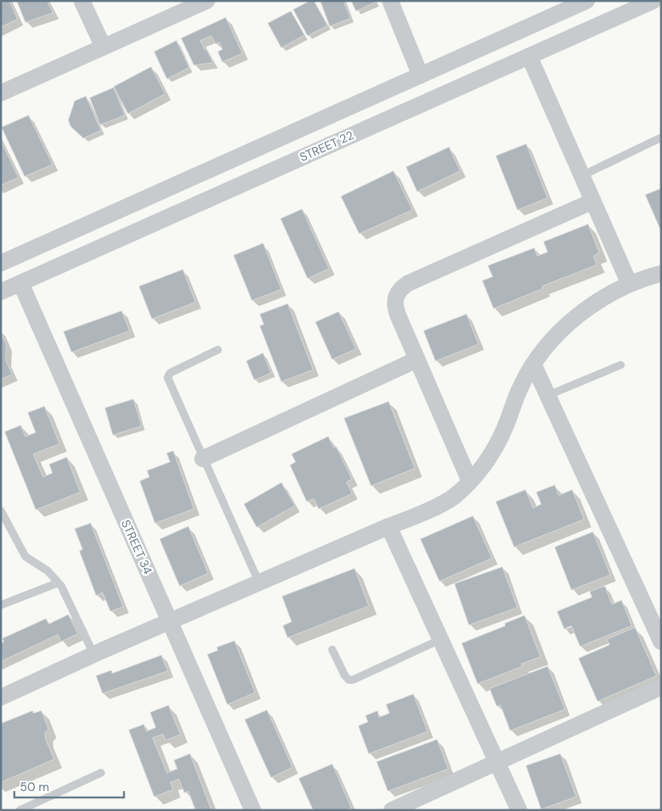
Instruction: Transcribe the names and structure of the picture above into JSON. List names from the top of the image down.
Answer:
{
  "streets": {
    "street": ["STREET 22", "STREET 34"]
  },
  "crossings": [
    ["STREET 22", "STREET 34"]
  ],
  "scale_bar": "50 m"
}
